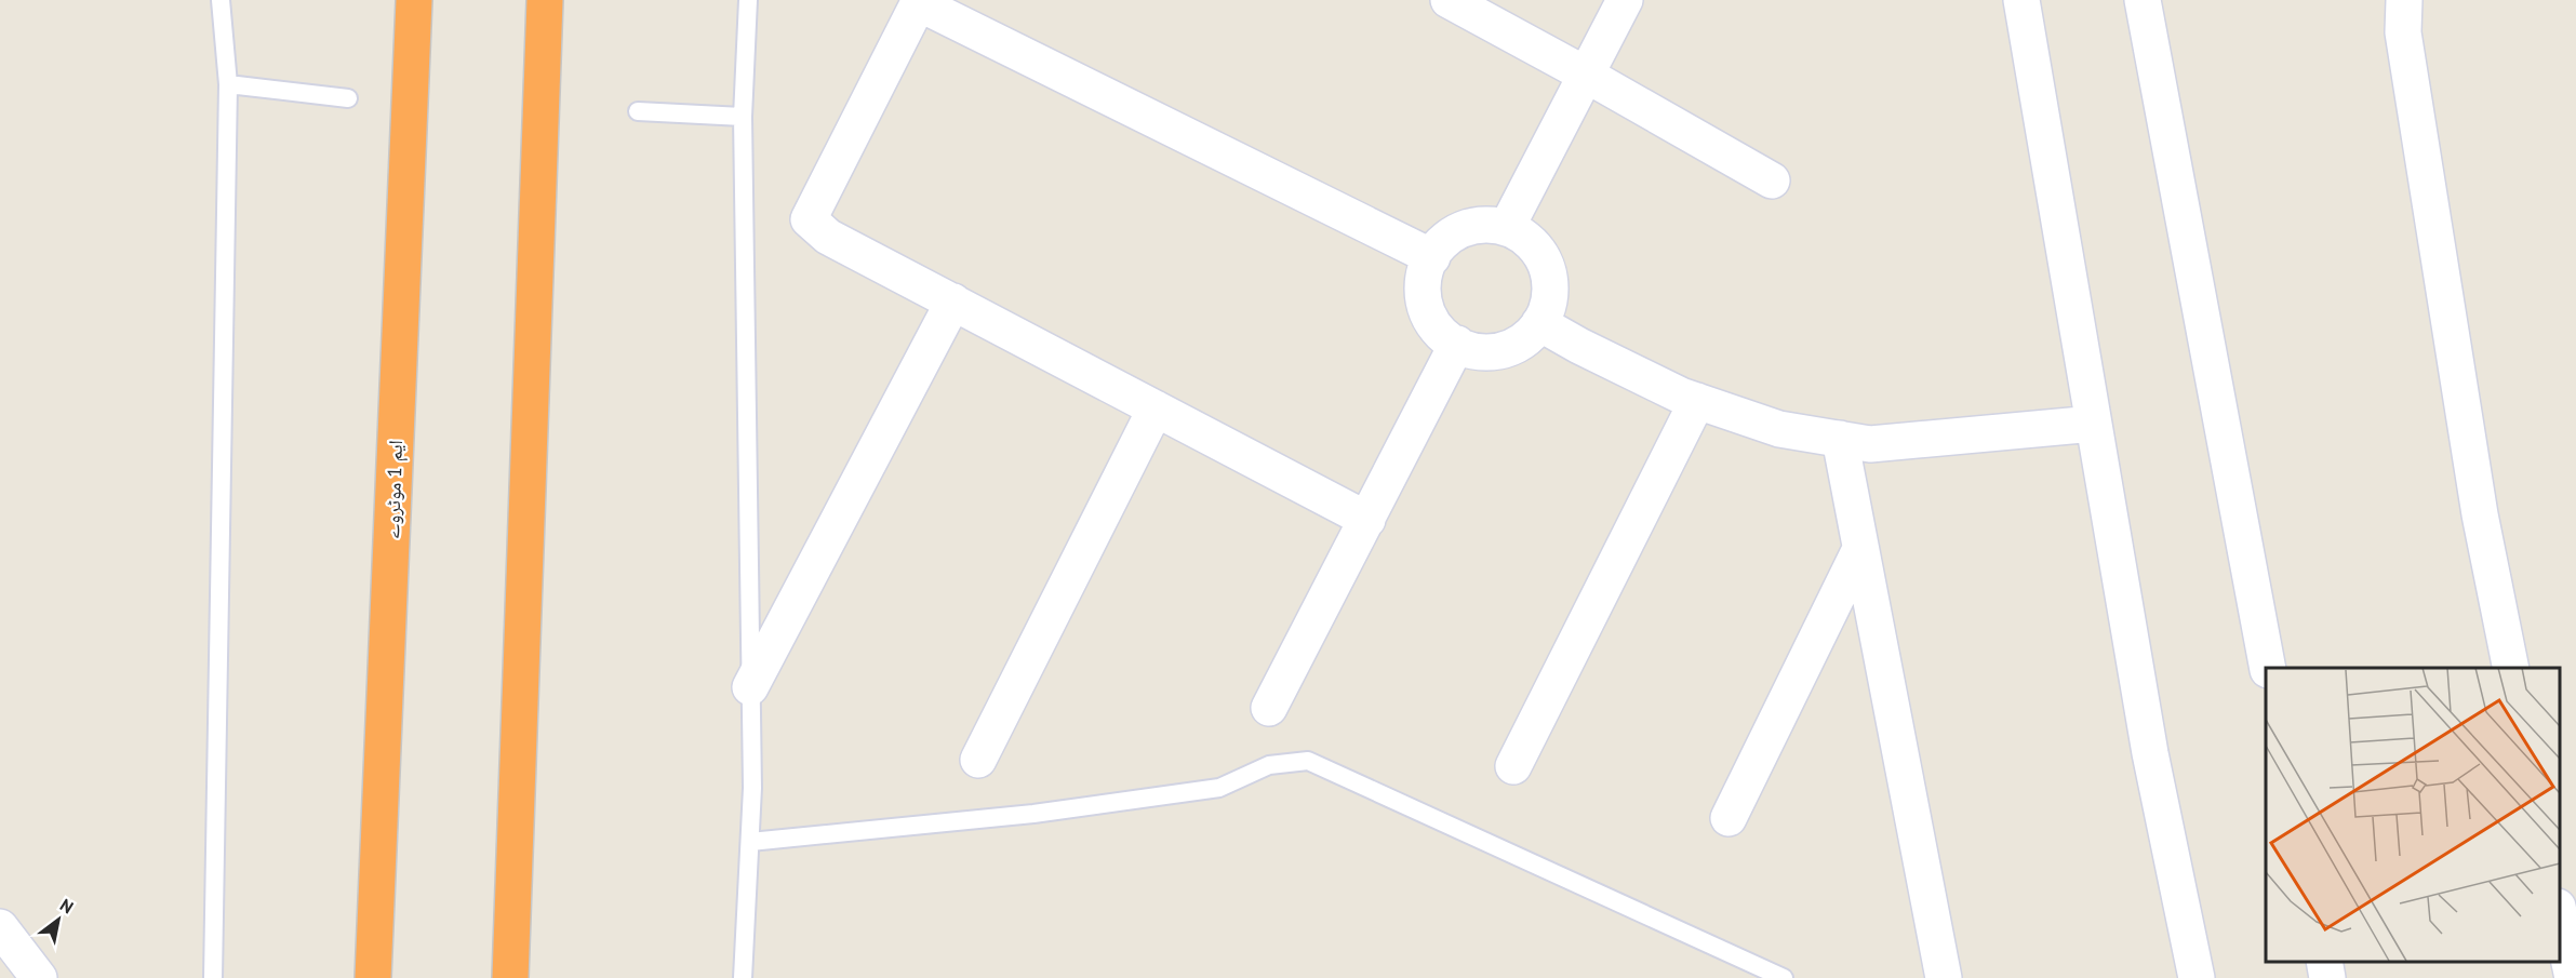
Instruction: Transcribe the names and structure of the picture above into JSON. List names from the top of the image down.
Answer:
{
  "streets": {
    "highway": ["ایم 1 موٹروے"]
  },
  "north": "top right"
}
